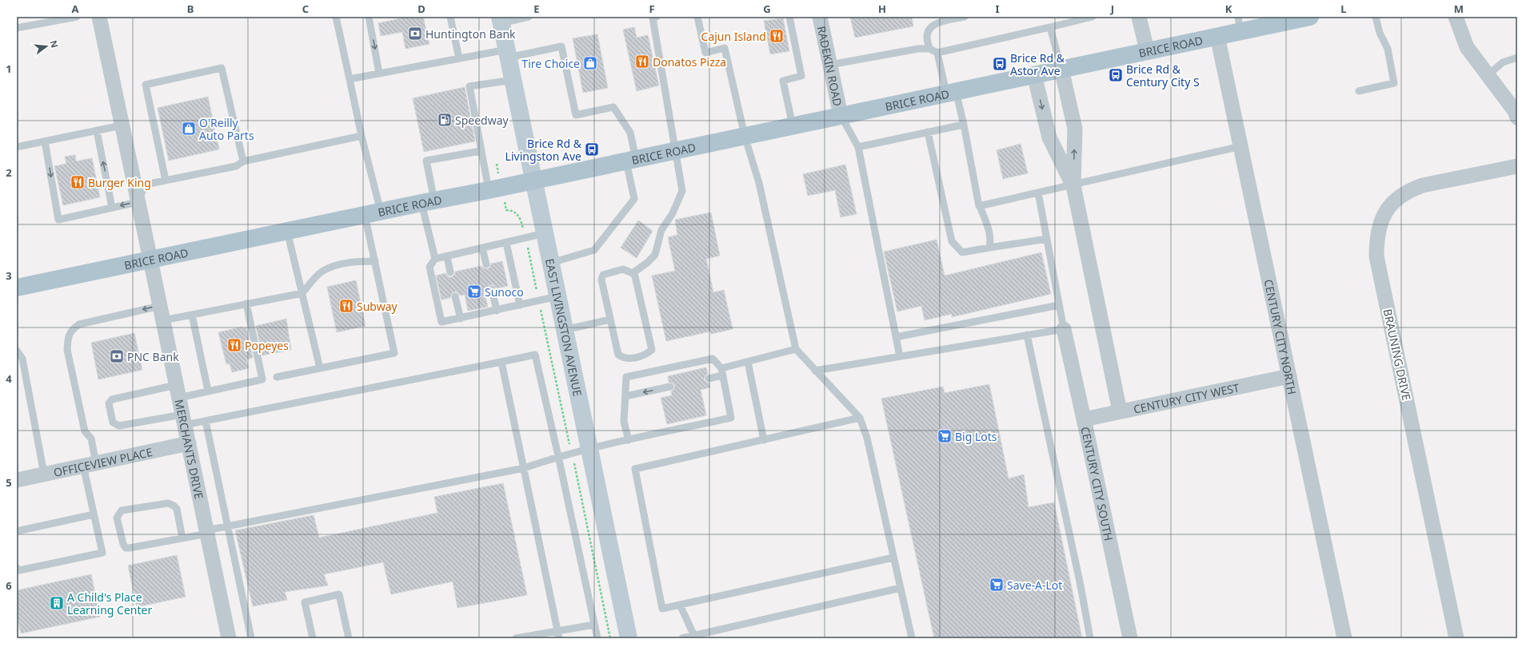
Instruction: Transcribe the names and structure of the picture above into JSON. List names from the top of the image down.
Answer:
{
  "streets": {
    "main road": ["BRICE ROAD", "EAST LIVINGSTON AVENUE"],
    "street": [
      "RADEKIN ROAD",
      "CENTURY CITY NORTH",
      "BRAUNING DRIVE",
      "CENTURY CITY WEST",
      "MERCHANTS DRIVE",
      "OFFICEVIEW PLACE",
      "CENTURY CITY SOUTH"
    ]
  },
  "crossings": [
    ["BRICE ROAD", "RADEKIN ROAD"],
    ["BRICE ROAD", "EAST LIVINGSTON AVENUE"],
    ["BRICE ROAD", "CENTURY CITY NORTH"],
    ["BRICE ROAD", "MERCHANTS DRIVE"],
    ["CENTURY CITY NORTH", "CENTURY CITY WEST"],
    ["CENTURY CITY WEST", "CENTURY CITY SOUTH"],
    ["MERCHANTS DRIVE", "OFFICEVIEW PLACE"]
  ],
  "places": {
    "bank": ["Huntington Bank", "PNC Bank"],
    "restaurant": [
      "Cajun Island",
      "Donatos Pizza",
      "Burger King",
      "Subway",
      "Popeyes"
    ],
    "shop": ["Tire Choice", "O'Reilly Auto Parts"],
    "bus stop": ["Brice Rd & Astor Ave", "Brice Rd & Century City S", "Brice Rd & Livingston Ave"],
    "fuel station": ["Speedway"],
    "supermarket": ["Sunoco", "Big Lots", "Save-A-Lot"],
    "building": ["A Child's Place Learning Center"]
  },
  "north": "right",
  "grid": {
    "columns": [
      "A",
      "B",
      "C",
      "D",
      "E",
      "F",
      "G",
      "H",
      "I",
      "J",
      "K",
      "L",
      "M"
    ],
    "rows": [
      "1",
      "2",
      "3",
      "4",
      "5",
      "6"
    ]
  }
}
